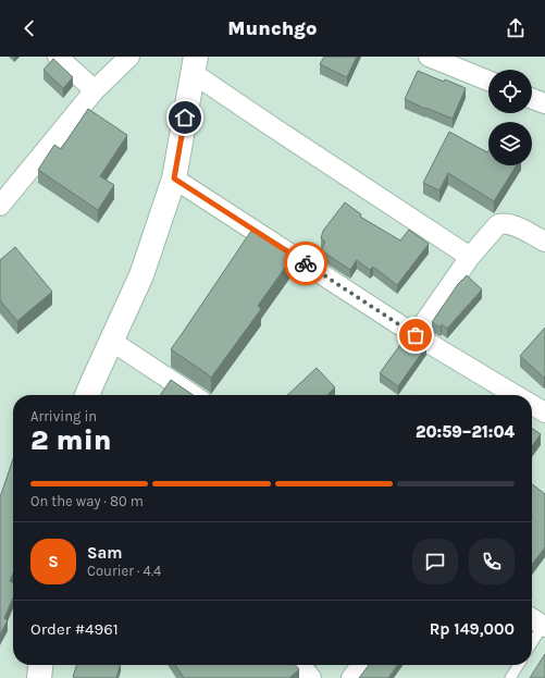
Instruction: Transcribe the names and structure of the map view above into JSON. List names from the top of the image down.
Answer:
{
  "page": {
    "header": "Munchgo",
    "heading": ["2 min", "Arriving in", "20:59–21:04"],
    "panel": [
      "Sam",
      "Courier · 4.4",
      "Order #4961",
      "Rp 149,000"
    ],
    "bar": "On the way · 80 m",
    "round": "S"
  }
}
